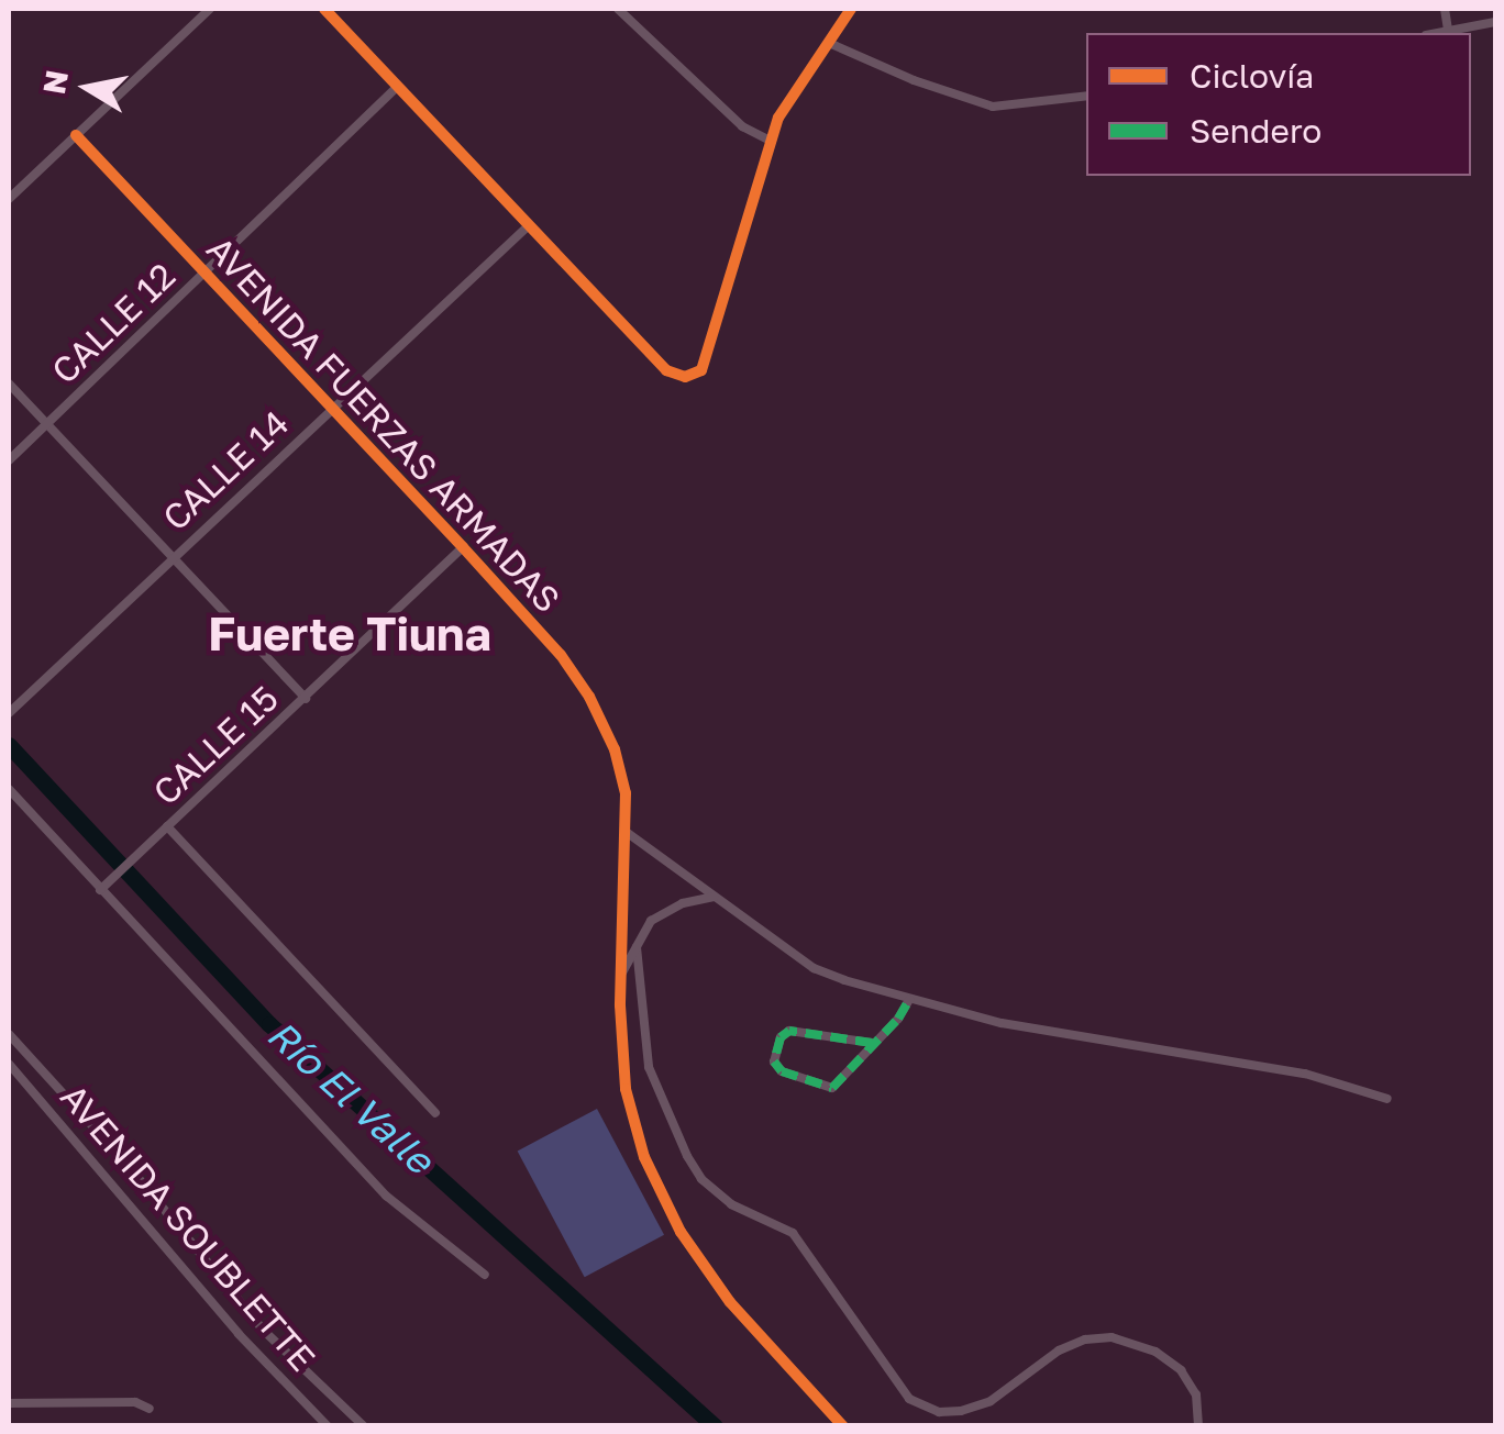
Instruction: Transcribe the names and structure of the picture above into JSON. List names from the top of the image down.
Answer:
{
  "streets": {
    "street": [
      "CALLE 12",
      "AVENIDA FUERZAS ARMADAS",
      "CALLE 14",
      "CALLE 15",
      "AVENIDA SOUBLETTE"
    ]
  },
  "crossings": [
    ["CALLE 12", "AVENIDA FUERZAS ARMADAS"],
    ["AVENIDA FUERZAS ARMADAS", "CALLE 14"],
    ["AVENIDA FUERZAS ARMADAS", "CALLE 15"]
  ],
  "districts": ["Fuerte Tiuna"],
  "water": ["Río El Valle"],
  "legend": ["Ciclovía", "Sendero"],
  "north": "left"
}
